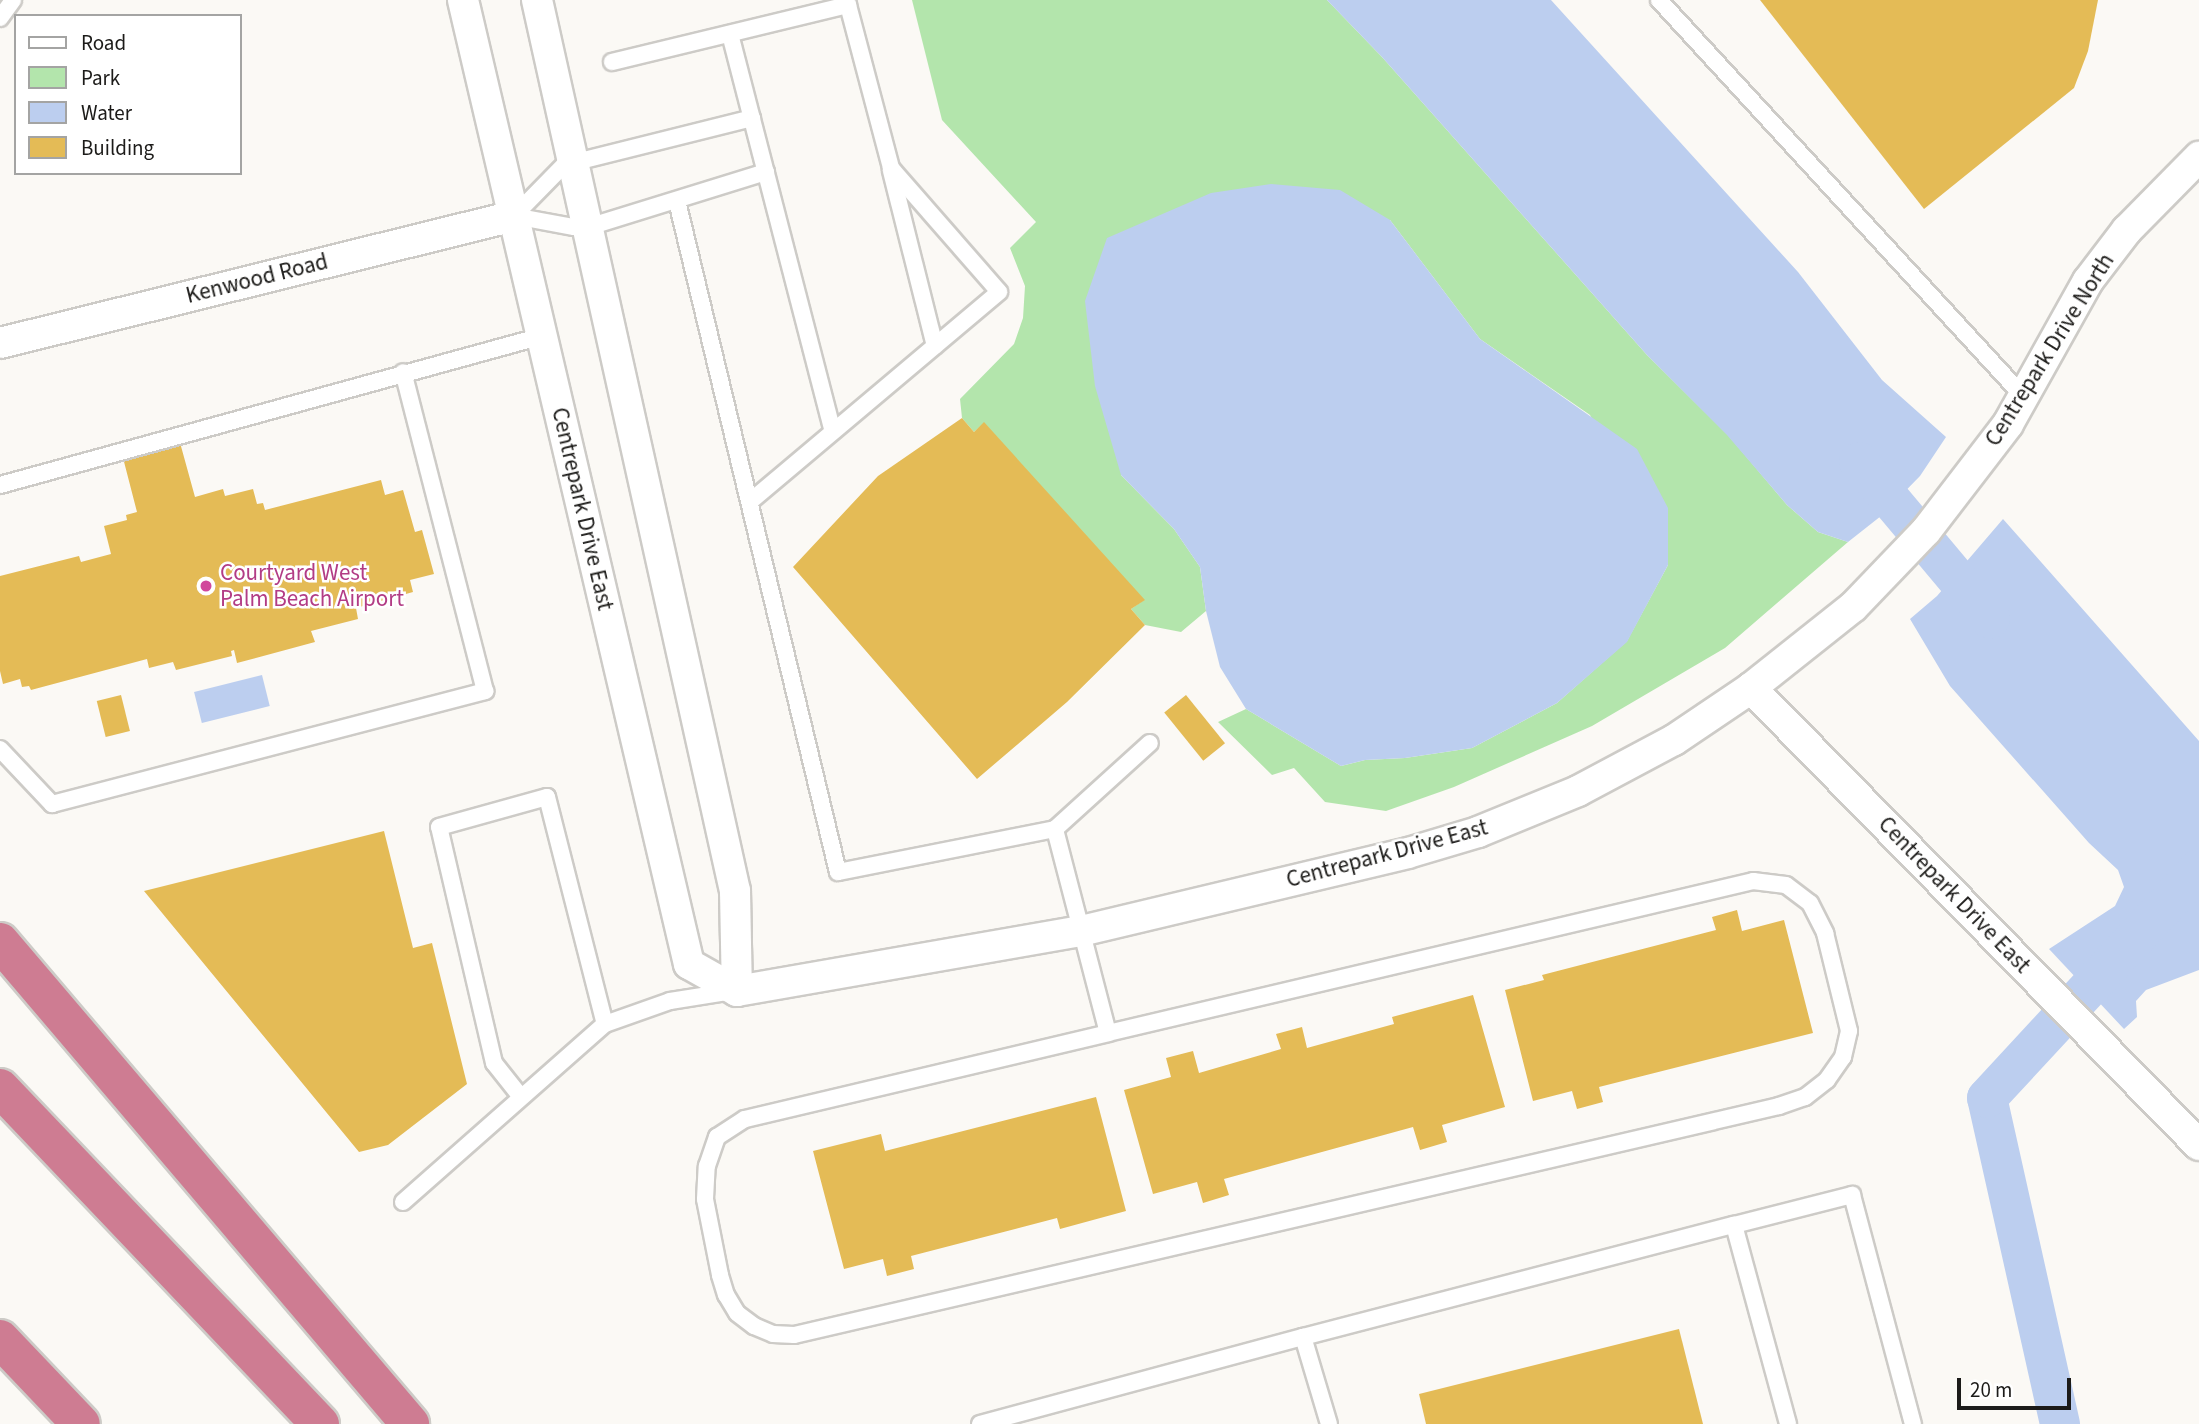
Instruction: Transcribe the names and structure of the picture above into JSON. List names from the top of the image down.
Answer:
{
  "streets": {
    "street": ["Kenwood Road", "Centrepark Drive North", "Centrepark Drive East"]
  },
  "crossings": [
    ["Kenwood Road", "Centrepark Drive East"],
    ["Centrepark Drive North", "Centrepark Drive East"]
  ],
  "places": ["Courtyard West Palm Beach Airport"],
  "legend": [
    "Road",
    "Park",
    "Water",
    "Building"
  ],
  "scale_bar": "20 m"
}
